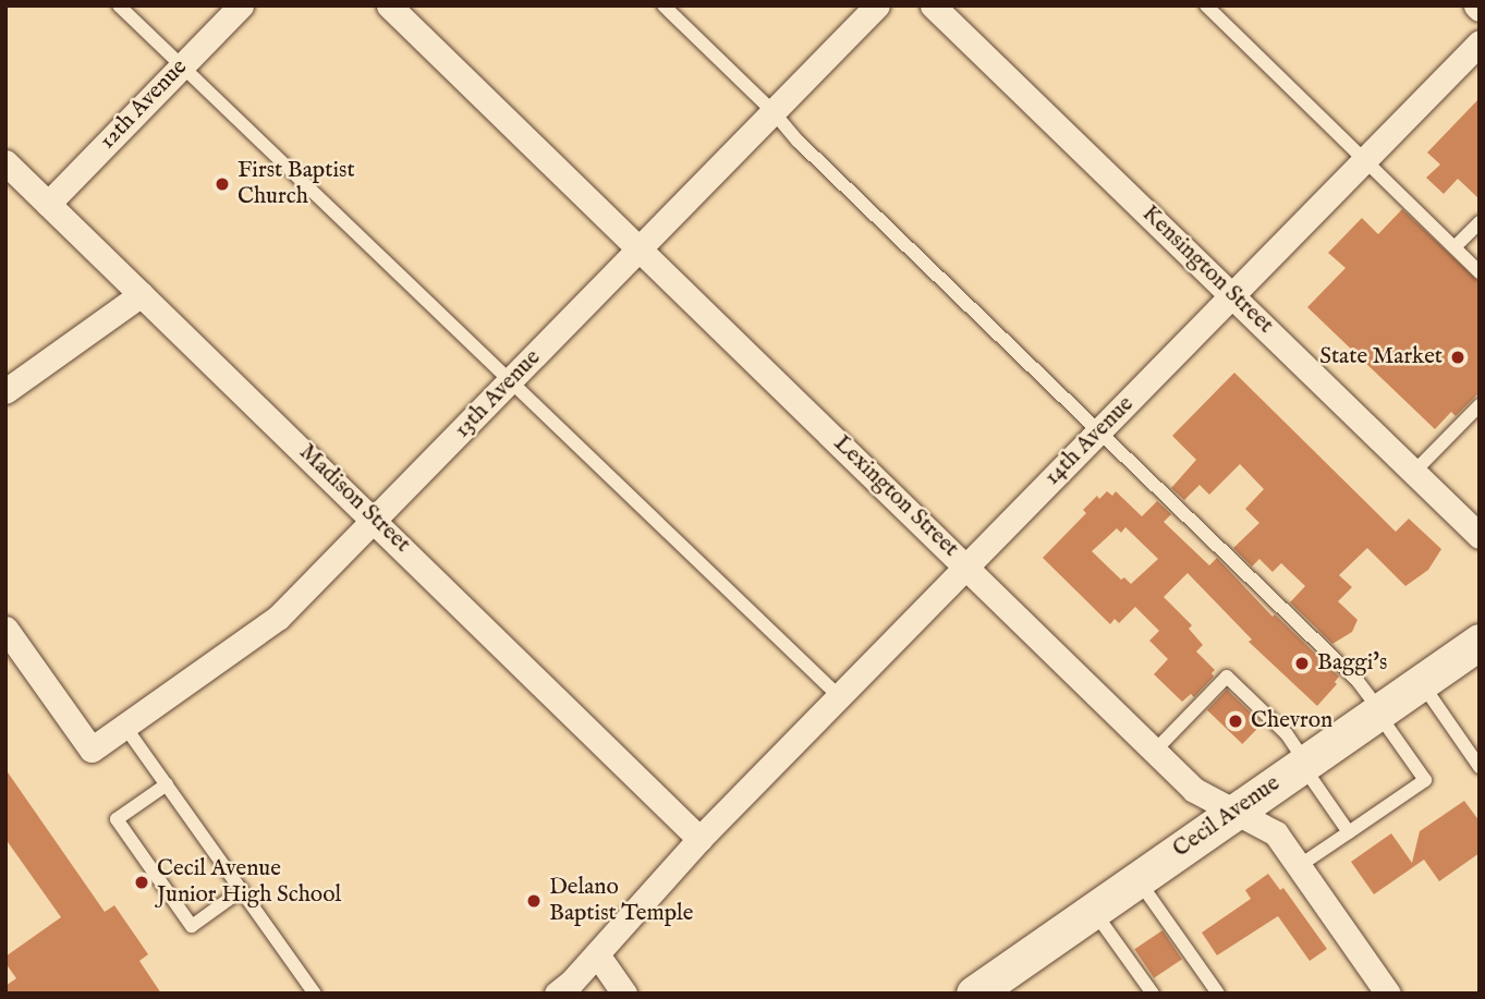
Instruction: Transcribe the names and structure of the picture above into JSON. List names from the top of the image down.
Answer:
{
  "streets": {
    "main road": ["Cecil Avenue"],
    "street": [
      "12th Avenue",
      "Kensington Street",
      "13th Avenue",
      "14th Avenue",
      "Lexington Street",
      "Madison Street"
    ]
  },
  "crossings": [
    ["12th Avenue", "Madison Street"],
    ["Kensington Street", "14th Avenue"],
    ["13th Avenue", "Lexington Street"],
    ["13th Avenue", "Madison Street"],
    ["14th Avenue", "Lexington Street"],
    ["14th Avenue", "Madison Street"],
    ["Lexington Street", "Cecil Avenue"]
  ],
  "places": [
    "First Baptist Church",
    "State Market",
    "Baggi's",
    "Chevron",
    "Cecil Avenue Junior High School",
    "Delano Baptist Temple"
  ]
}
